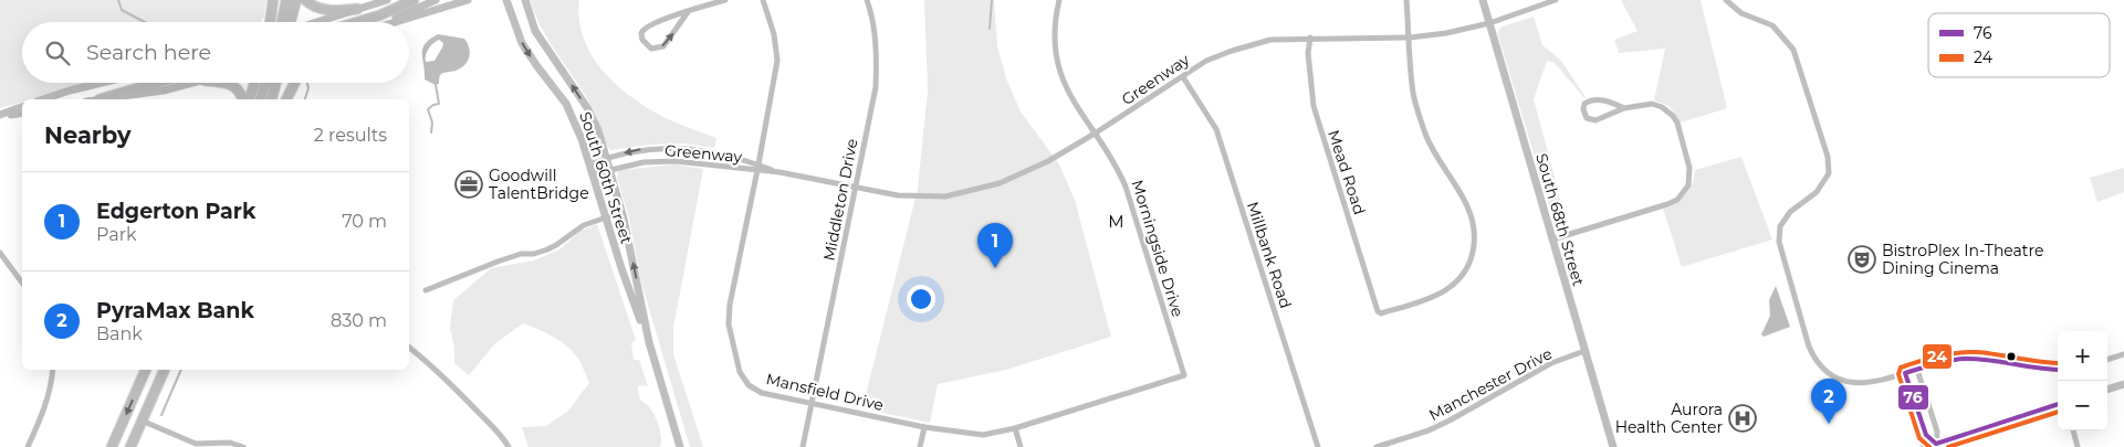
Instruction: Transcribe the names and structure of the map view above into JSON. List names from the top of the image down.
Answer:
{
  "streets": {
    "street": [
      "Greenway",
      "Mead Road",
      "South 60th Street",
      "Middleton Drive",
      "South 68th Street",
      "Morningside Drive",
      "Millbank Road",
      "Manchester Drive",
      "Mansfield Drive"
    ]
  },
  "crossings": [
    ["Greenway", "Mead Road"],
    ["Greenway", "South 60th Street"],
    ["Greenway", "Middleton Drive"],
    ["Greenway", "South 68th Street"],
    ["Greenway", "Morningside Drive"],
    ["Greenway", "Millbank Road"],
    ["Greenway", "Mansfield Drive"],
    ["Middleton Drive", "Mansfield Drive"],
    ["South 68th Street", "Manchester Drive"],
    ["Morningside Drive", "Mansfield Drive"]
  ],
  "districts": ["M"],
  "places": {
    "office": ["Goodwill TalentBridge"],
    "theatre": ["BistroPlex In-Theatre Dining Cinema"],
    "hospital": ["Aurora Health Center"]
  },
  "lines": ["transit line 24", "transit line 76"],
  "legend": ["76", "24"],
  "page": {
    "search": "Search here",
    "heading": ["Nearby", "2 results"],
    "list": [
      {
        "mark": "1",
        "name": "Edgerton Park",
        "note": "Park",
        "value": "70 m"
      },
      {
        "mark": "2",
        "name": "PyraMax Bank",
        "note": "Bank",
        "value": "830 m"
      }
    ],
    "pins": ["1", "2"],
    "map_buttons": ["+", "−"]
  }
}
